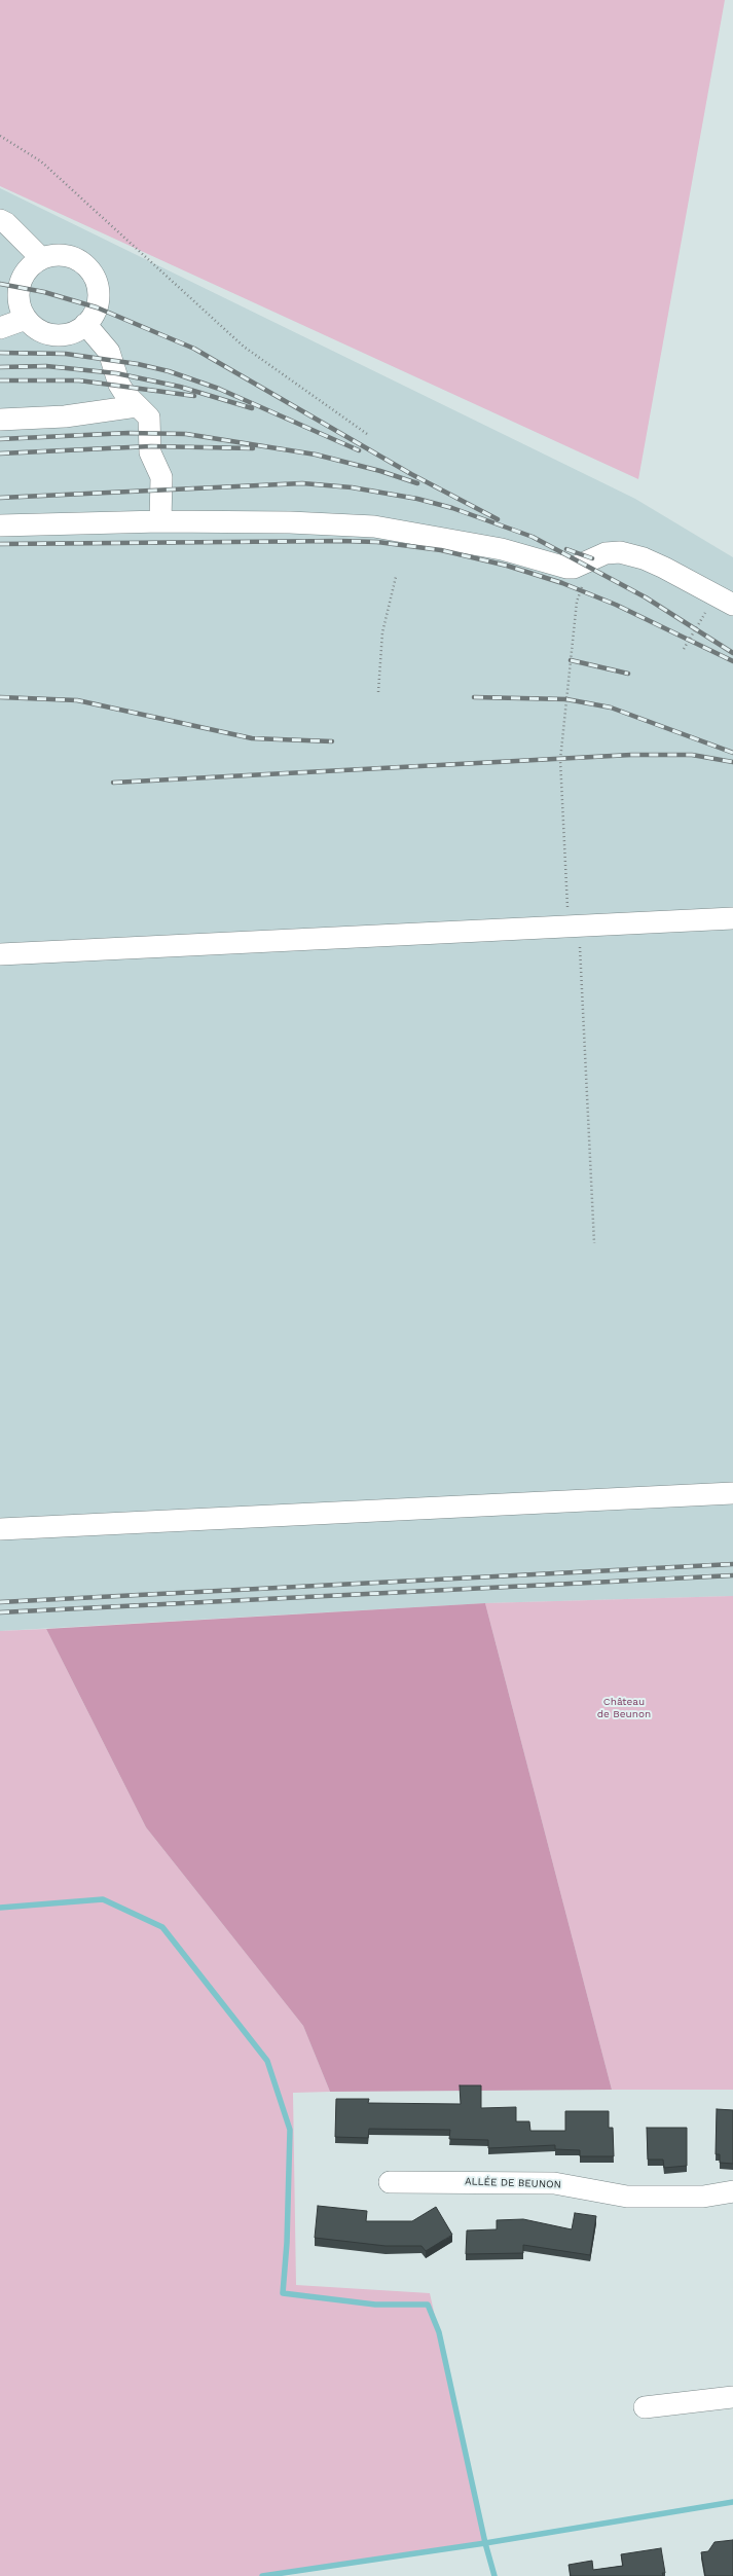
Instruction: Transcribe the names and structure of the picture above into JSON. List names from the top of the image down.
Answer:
{
  "streets": {
    "street": ["ALLÉE DE BEUNON"]
  },
  "parks": ["Château de Beunon"]
}
